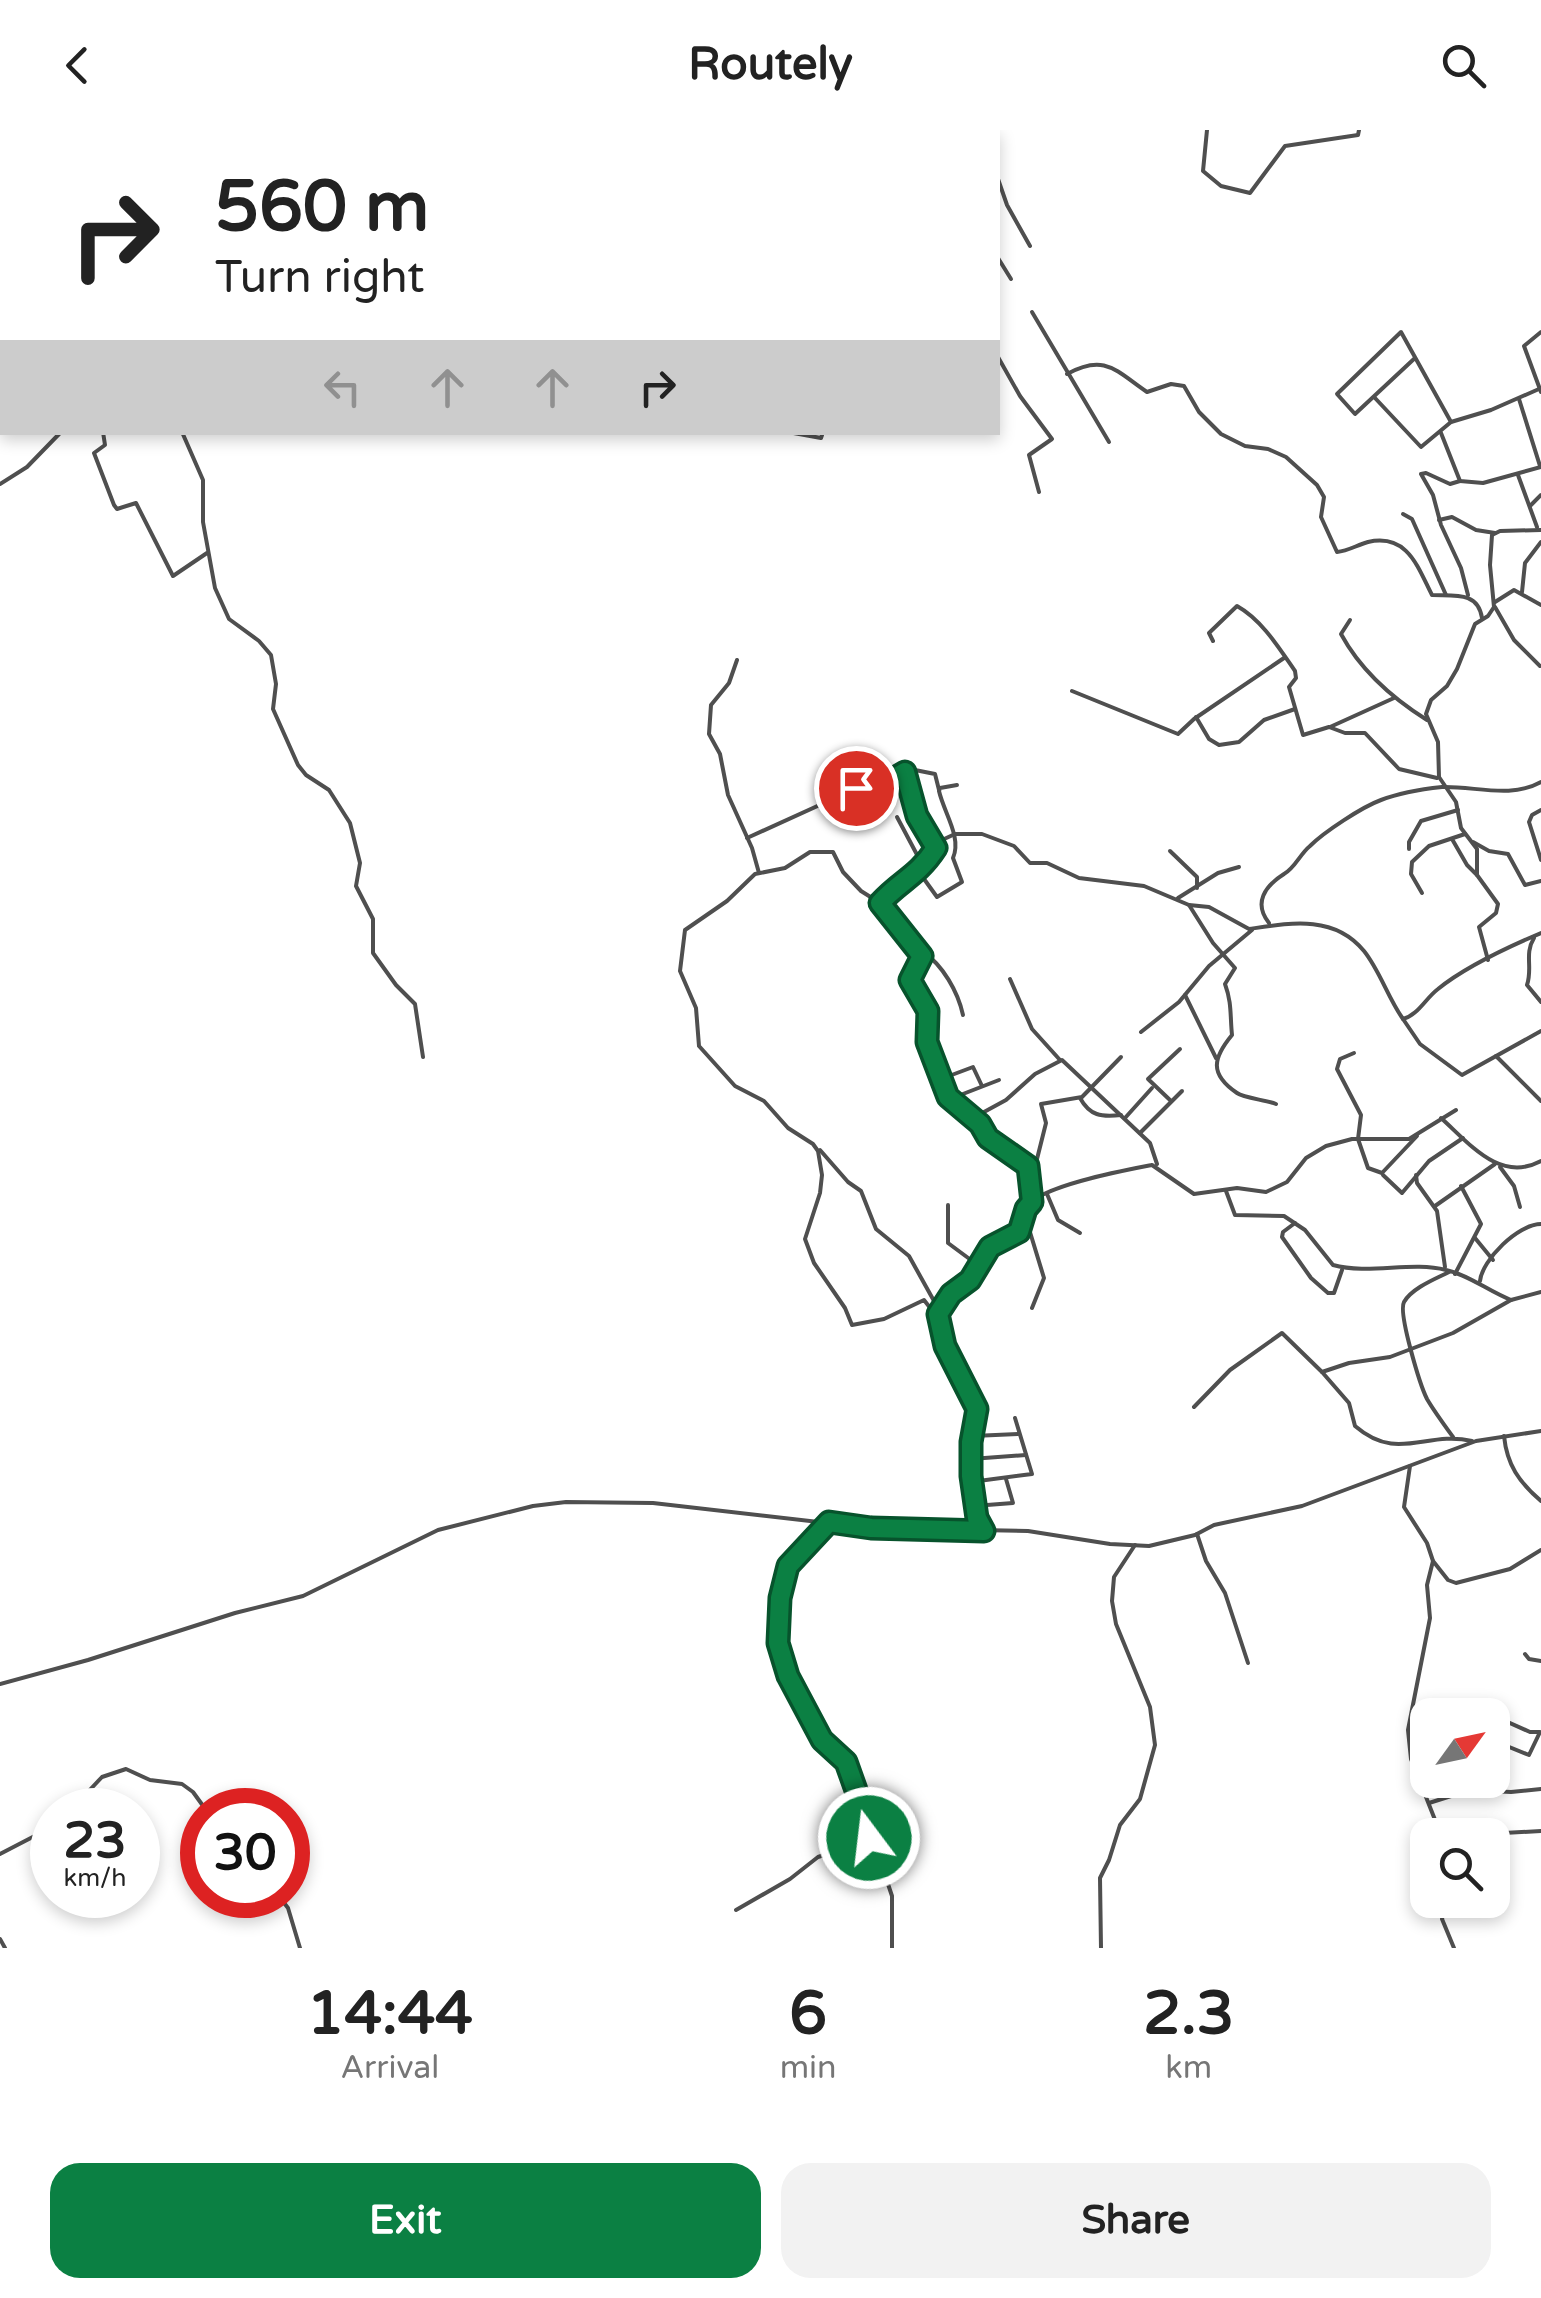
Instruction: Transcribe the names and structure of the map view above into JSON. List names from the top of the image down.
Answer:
{
  "north": "top right",
  "page": {
    "header": "Routely",
    "turn": ["560 m", "Turn right"],
    "speed": "23 km/h",
    "limit": "30",
    "eta": [
      "14:44",
      "Arrival",
      "6",
      "min",
      "2.3",
      "km"
    ],
    "buttons": ["Exit", "Share"]
  }
}
